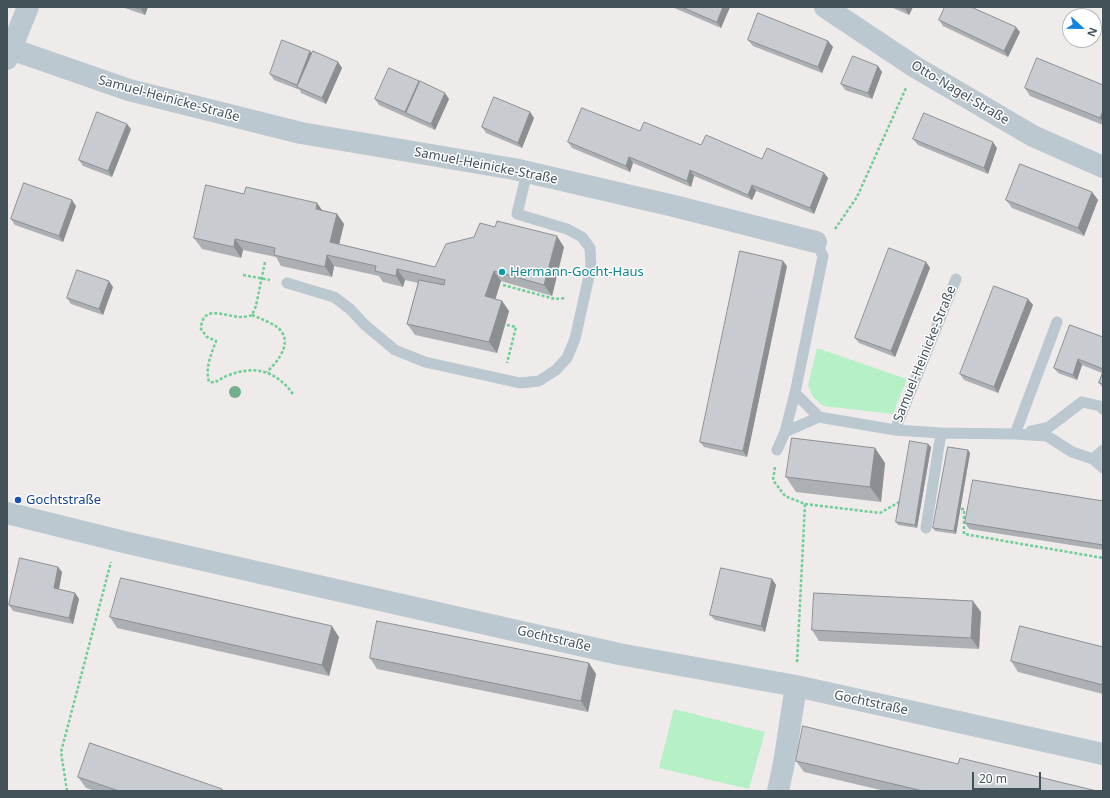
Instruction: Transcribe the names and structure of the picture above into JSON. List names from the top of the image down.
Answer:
{
  "streets": {
    "street": ["Otto-Nagel-Straße", "Samuel-Heinicke-Straße", "Gochtstraße"]
  },
  "places": ["Hermann-Gocht-Haus", "Gochtstraße"],
  "scale_bar": "20 m",
  "north": "right"
}
